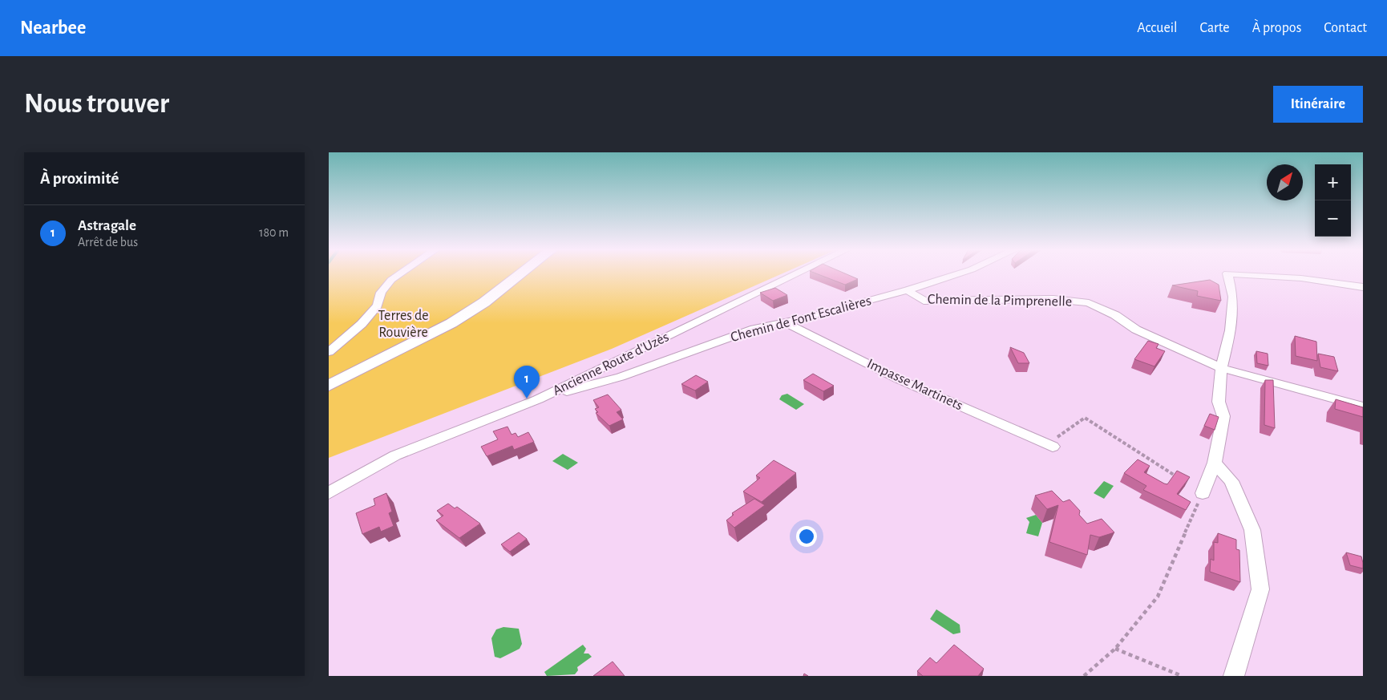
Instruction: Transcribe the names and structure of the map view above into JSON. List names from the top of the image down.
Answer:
{
  "streets": {
    "street": [
      "Chemin de la Pimprenelle",
      "Chemin de Font Escalières",
      "Ancienne Route d'Uzès",
      "Impasse Martinets"
    ]
  },
  "crossings": [
    ["Chemin de la Pimprenelle", "Chemin de Font Escalières"],
    ["Chemin de Font Escalières", "Ancienne Route d'Uzès"],
    ["Chemin de Font Escalières", "Impasse Martinets"]
  ],
  "parks": ["Terres de Rouvière"],
  "north": "top right",
  "page": {
    "header": "Nearbee",
    "nav": [
      "Accueil",
      "Carte",
      "À propos",
      "Contact"
    ],
    "buttons": "Itinéraire",
    "title": "Nous trouver",
    "heading": "À proximité",
    "map_buttons": ["+", "−"],
    "list": [
      {
        "mark": "1",
        "name": "Astragale",
        "note": "Arrêt de bus",
        "value": "180 m"
      }
    ],
    "pins": "1"
  }
}
